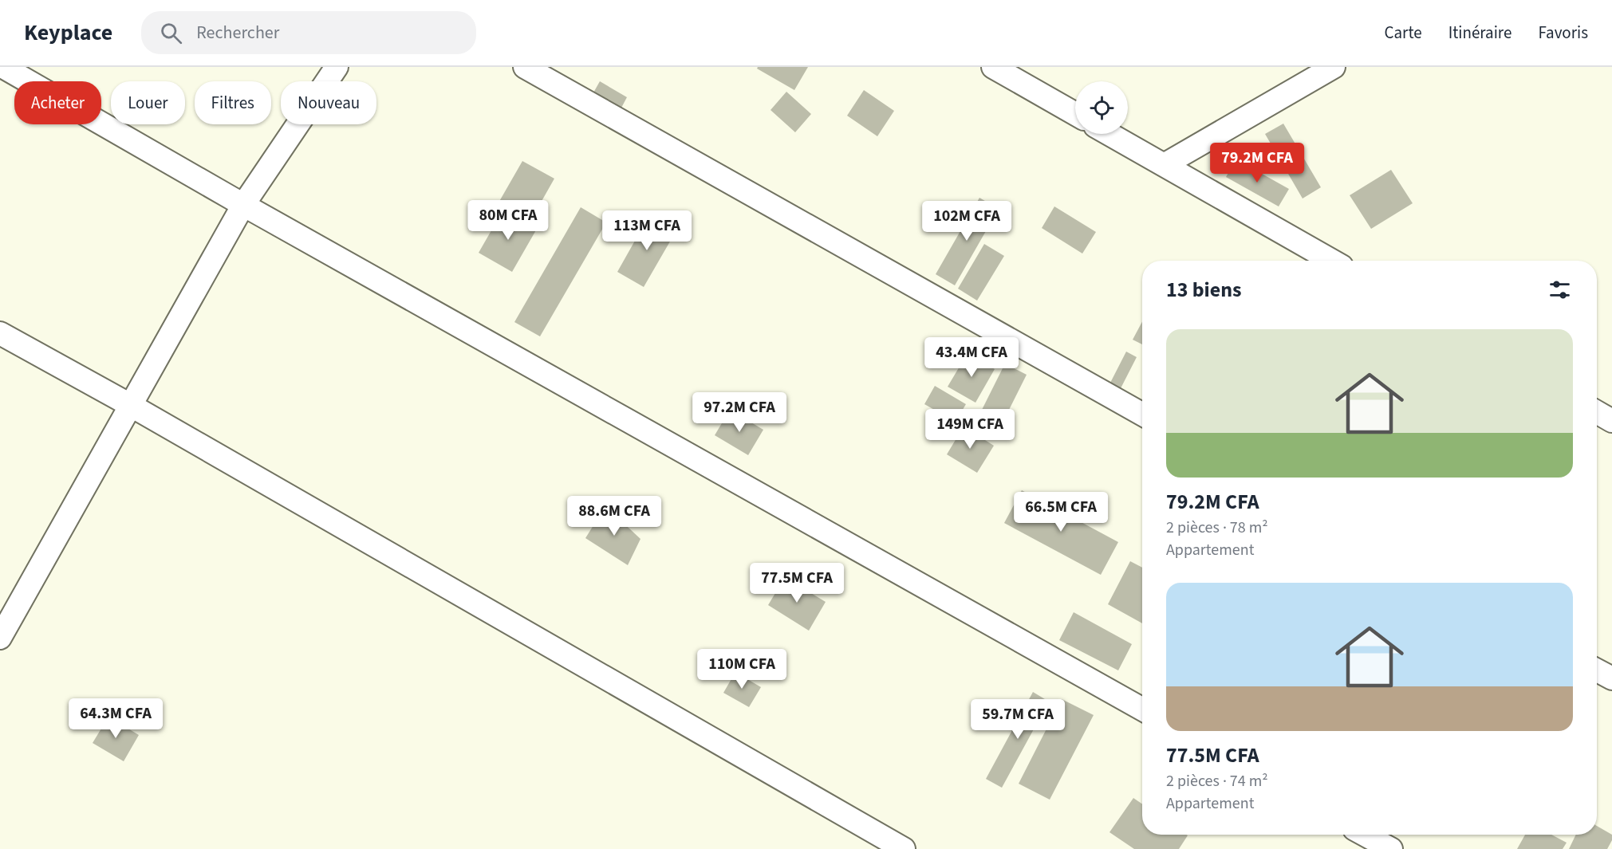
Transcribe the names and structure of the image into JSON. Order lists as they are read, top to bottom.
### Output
{
  "page": {
    "header": "Keyplace",
    "search": "Rechercher",
    "nav": ["Carte", "Itinéraire", "Favoris"],
    "chip": [
      "Acheter",
      "Louer",
      "Filtres",
      "Nouveau"
    ],
    "price": [
      "79.2M CFA",
      "80M CFA",
      "102M CFA",
      "113M CFA",
      "43.4M CFA",
      "97.2M CFA",
      "149M CFA",
      "66.5M CFA",
      "88.6M CFA",
      "77.5M CFA",
      "110M CFA",
      "64.3M CFA",
      "59.7M CFA"
    ],
    "heading": "13 biens",
    "list": [
      {
        "name": "79.2M CFA",
        "note": "2 pièces · 78 m² · Appartement"
      },
      {
        "name": "77.5M CFA",
        "note": "2 pièces · 74 m² · Appartement"
      }
    ]
  }
}
